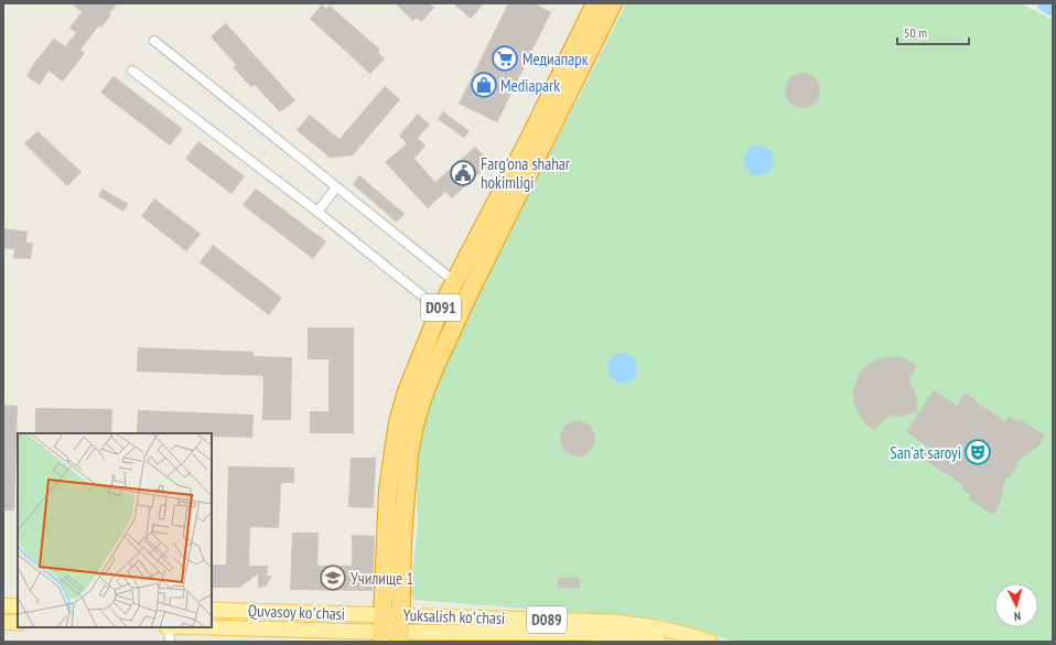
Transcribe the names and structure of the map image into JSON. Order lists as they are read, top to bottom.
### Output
{
  "streets": {
    "highway": ["D091"],
    "main road": ["Quvasoy koʻchasi", "Yuksalish koʻchasi", "D089"]
  },
  "crossings": [
    ["D091", "Quvasoy koʻchasi"],
    ["D091", "Yuksalish koʻchasi"],
    ["Quvasoy koʻchasi", "Yuksalish koʻchasi"]
  ],
  "places": {
    "supermarket": ["Медиапарк"],
    "shop": ["Mediapark"],
    "public building": ["Farg'ona shahar hokimligi"],
    "theatre": ["San'at saroyi"],
    "school or university": ["Училище 1"]
  },
  "scale_bar": "50 m",
  "north": "bottom"
}
